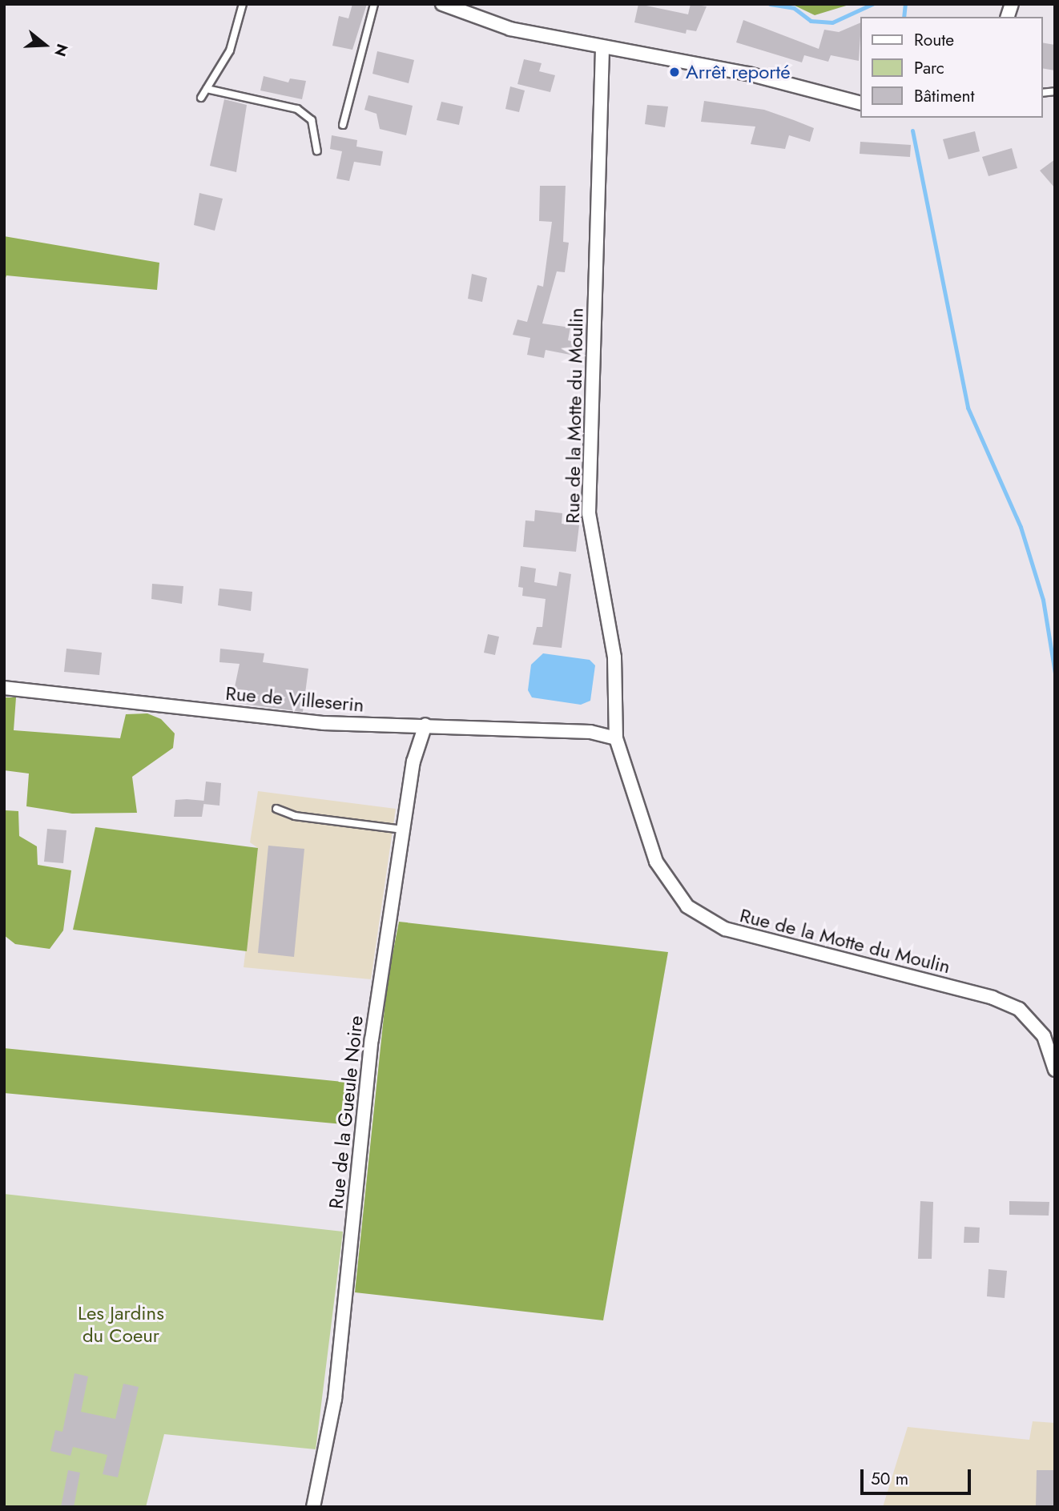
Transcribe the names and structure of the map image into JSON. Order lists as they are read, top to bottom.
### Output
{
  "streets": {
    "street": ["Rue de la Motte du Moulin", "Rue de Villeserin", "Rue de la Gueule Noire"]
  },
  "crossings": [
    ["Rue de la Motte du Moulin", "Rue de Villeserin"],
    ["Rue de Villeserin", "Rue de la Gueule Noire"]
  ],
  "parks": ["Les Jardins du Coeur"],
  "places": ["Arrêt reporté"],
  "legend": ["Route", "Parc", "Bâtiment"],
  "scale_bar": "50 m",
  "north": "right"
}
